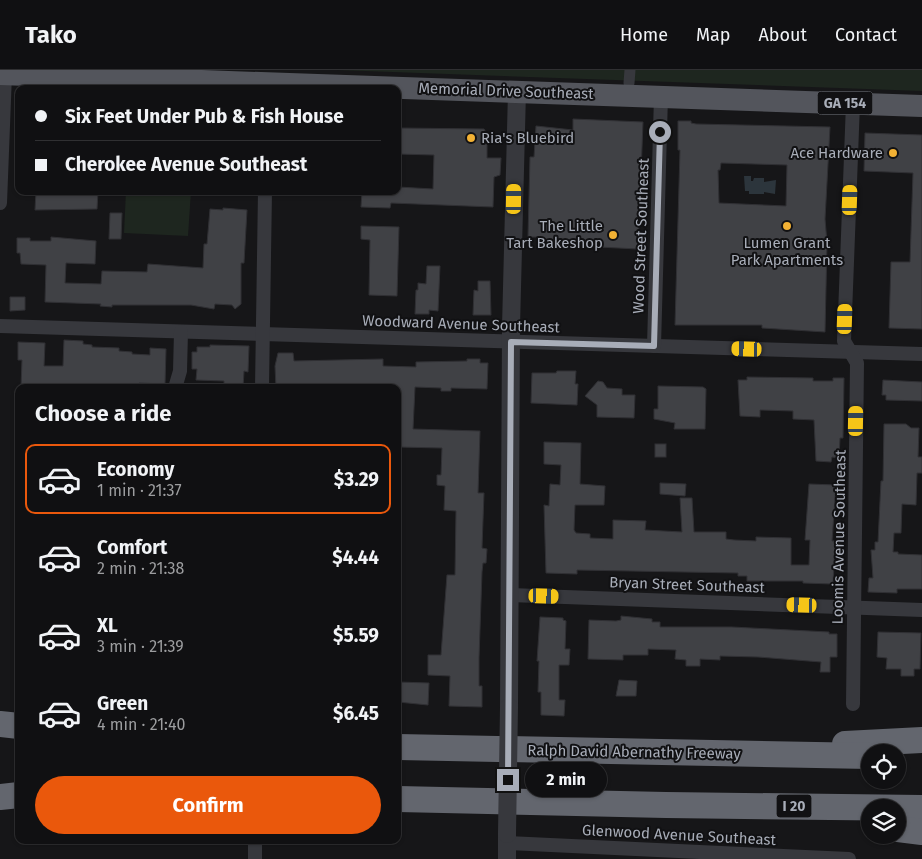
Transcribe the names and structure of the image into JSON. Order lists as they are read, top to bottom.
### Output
{
  "streets": {
    "highway": ["Ralph David Abernathy Freeway", "I 20"],
    "main road": ["Memorial Drive Southeast", "GA 154"],
    "street": [
      "Wood Street Southeast",
      "Woodward Avenue Southeast",
      "Loomis Avenue Southeast",
      "Bryan Street Southeast",
      "Glenwood Avenue Southeast"
    ]
  },
  "crossings": [
    ["Memorial Drive Southeast", "Wood Street Southeast"],
    ["Memorial Drive Southeast", "Loomis Avenue Southeast"],
    ["Wood Street Southeast", "Woodward Avenue Southeast"],
    ["Woodward Avenue Southeast", "Loomis Avenue Southeast"],
    ["Loomis Avenue Southeast", "Bryan Street Southeast"]
  ],
  "places": [
    "Ria's Bluebird",
    "Ace Hardware",
    "Lumen Grant Park Apartments",
    "The Little Tart Bakeshop"
  ],
  "page": {
    "header": "Tako",
    "nav": [
      "Home",
      "Map",
      "About",
      "Contact"
    ],
    "banner": ["Six Feet Under Pub & Fish House", "Cherokee Avenue Southeast"],
    "heading": "Choose a ride",
    "list": [
      {
        "name": "Economy",
        "note": "1 min · 21:37",
        "value": "$3.29"
      },
      {
        "name": "Comfort",
        "note": "2 min · 21:38",
        "value": "$4.44"
      },
      {
        "name": "XL",
        "note": "3 min · 21:39",
        "value": "$5.59"
      },
      {
        "name": "Green",
        "note": "4 min · 21:40",
        "value": "$6.45"
      }
    ],
    "bubble": "2 min",
    "buttons": "Confirm"
  }
}
